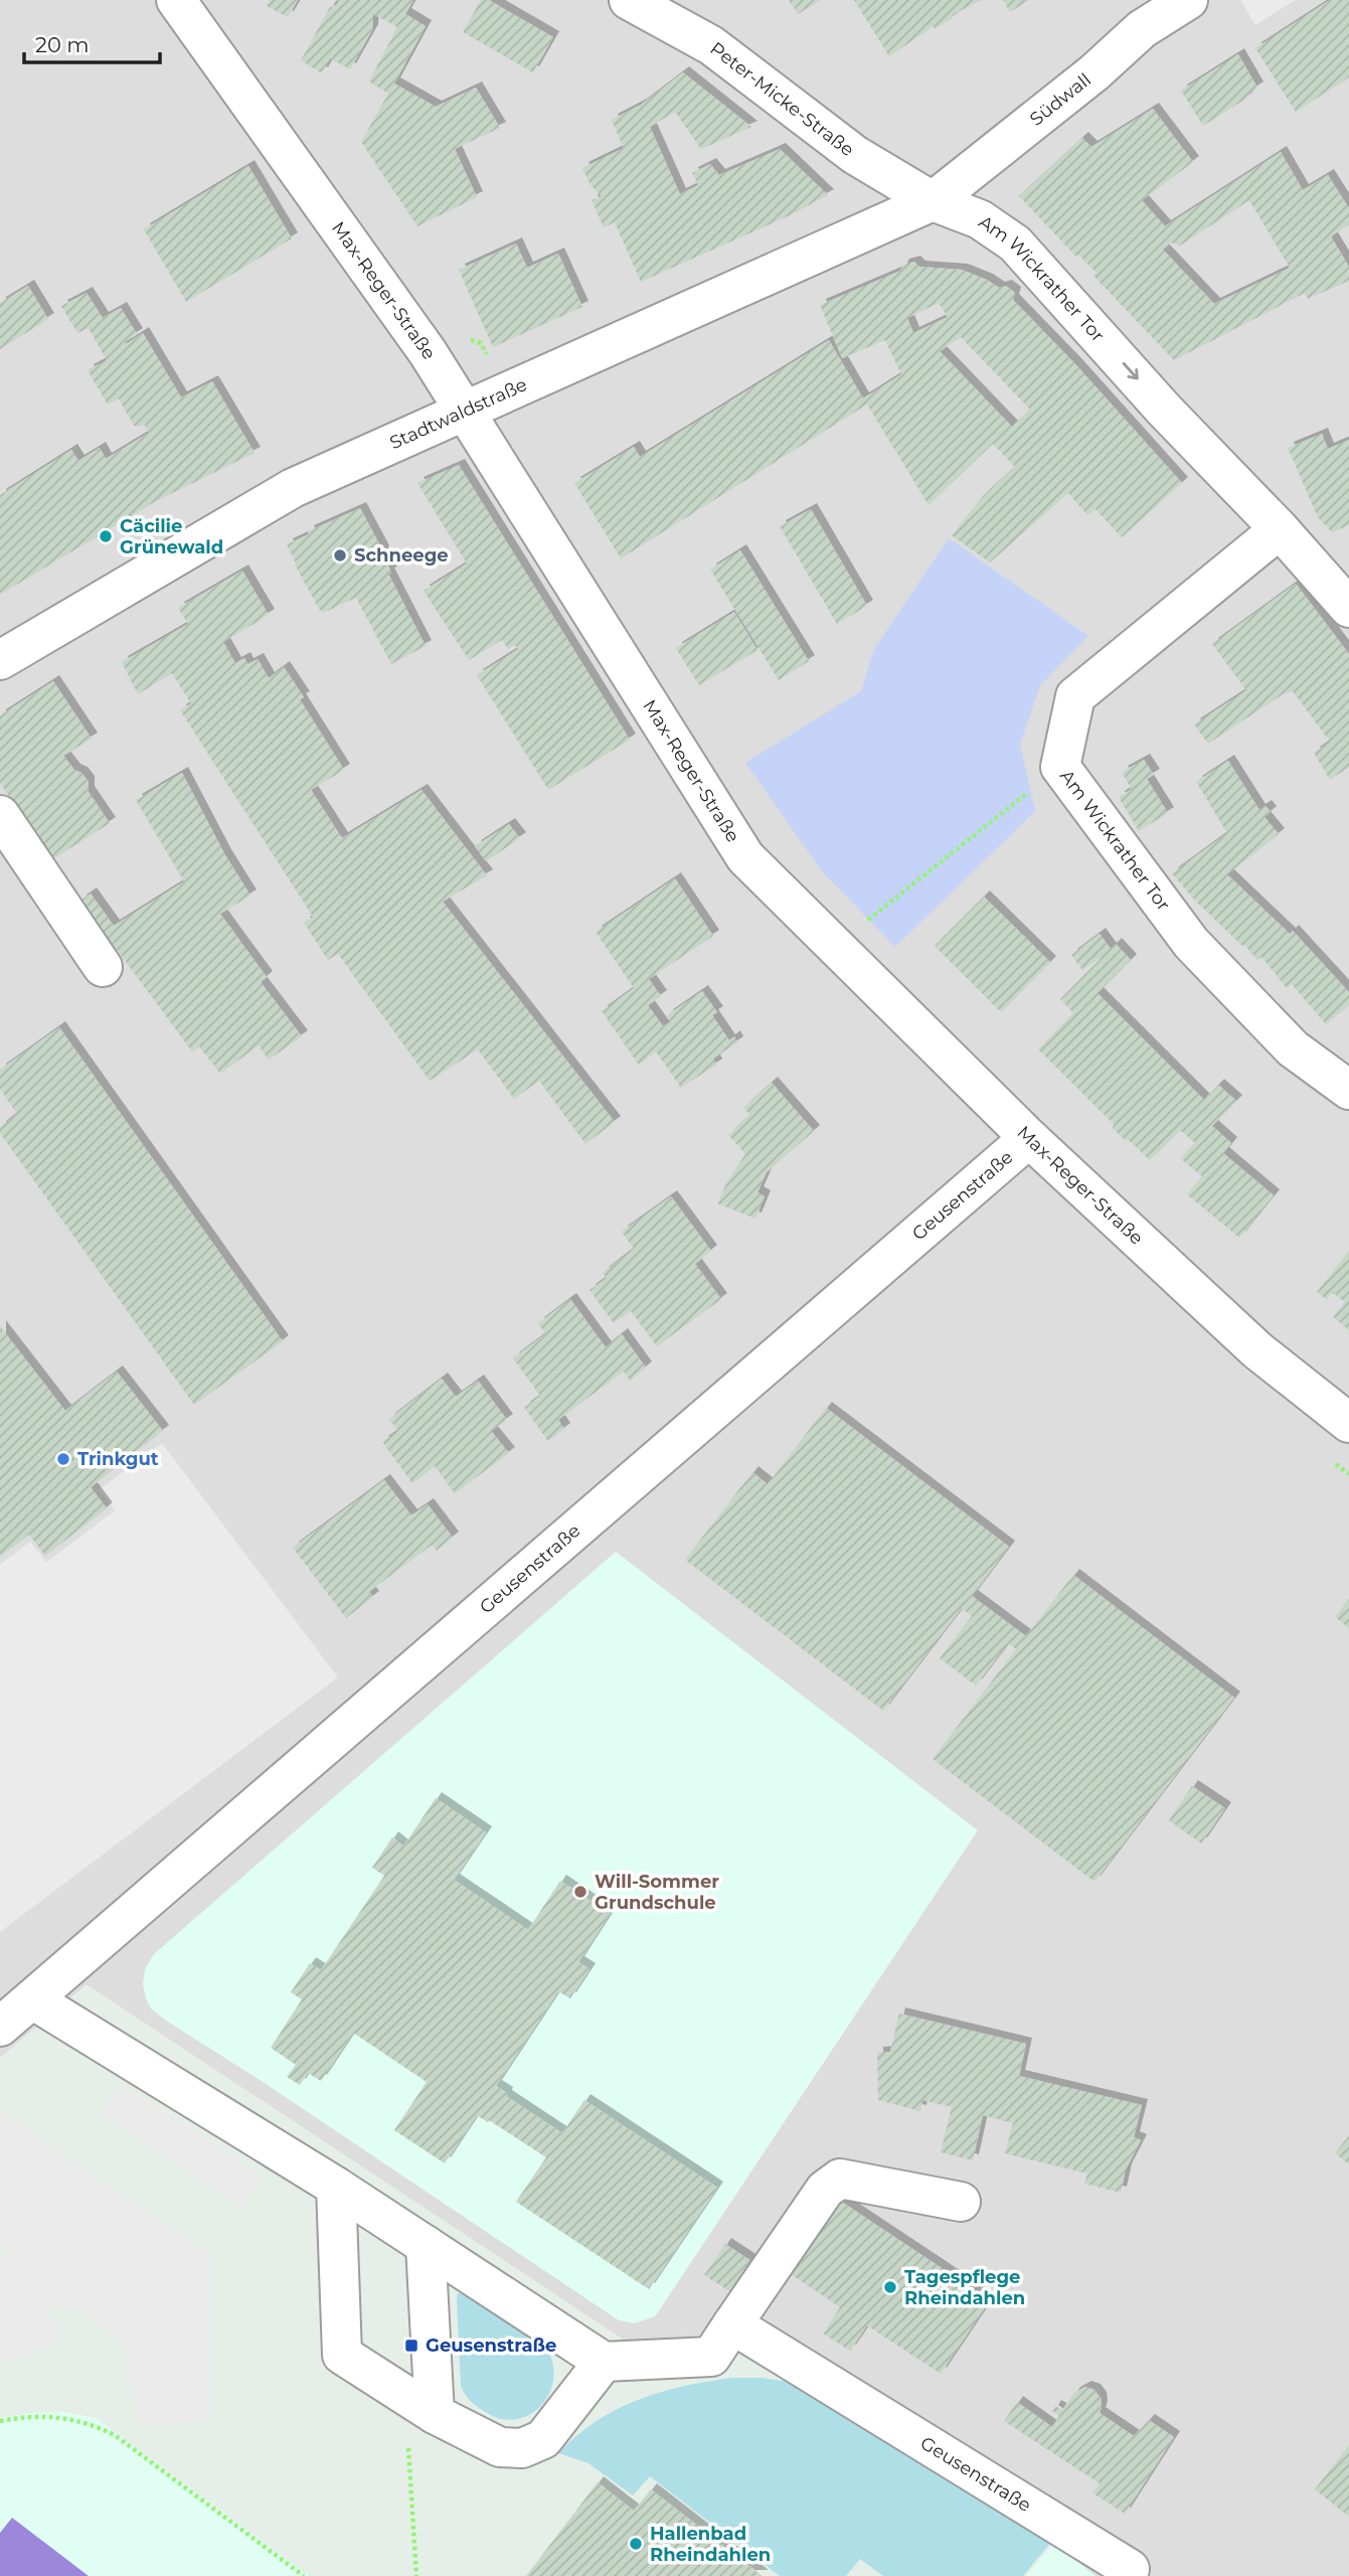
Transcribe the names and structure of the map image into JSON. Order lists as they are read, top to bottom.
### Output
{
  "streets": {
    "street": [
      "Peter-Micke-Straße",
      "Südwall",
      "Am Wickrather Tor",
      "Max-Reger-Straße",
      "Stadtwaldstraße",
      "Geusenstraße"
    ]
  },
  "crossings": [
    ["Peter-Micke-Straße", "Südwall"],
    ["Peter-Micke-Straße", "Am Wickrather Tor"],
    ["Peter-Micke-Straße", "Stadtwaldstraße"],
    ["Südwall", "Am Wickrather Tor"],
    ["Südwall", "Stadtwaldstraße"],
    ["Am Wickrather Tor", "Stadtwaldstraße"],
    ["Max-Reger-Straße", "Stadtwaldstraße"],
    ["Max-Reger-Straße", "Geusenstraße"]
  ],
  "one_way": ["Am Wickrather Tor"],
  "places": {
    "other": [
      "Cäcilie Grünewald",
      "Schneege",
      "Trinkgut",
      "Will-Sommer Grundschule",
      "Tagespflege Rheindahlen",
      "Hallenbad Rheindahlen"
    ],
    "transit": ["Geusenstraße"]
  },
  "scale_bar": "20 m"
}
